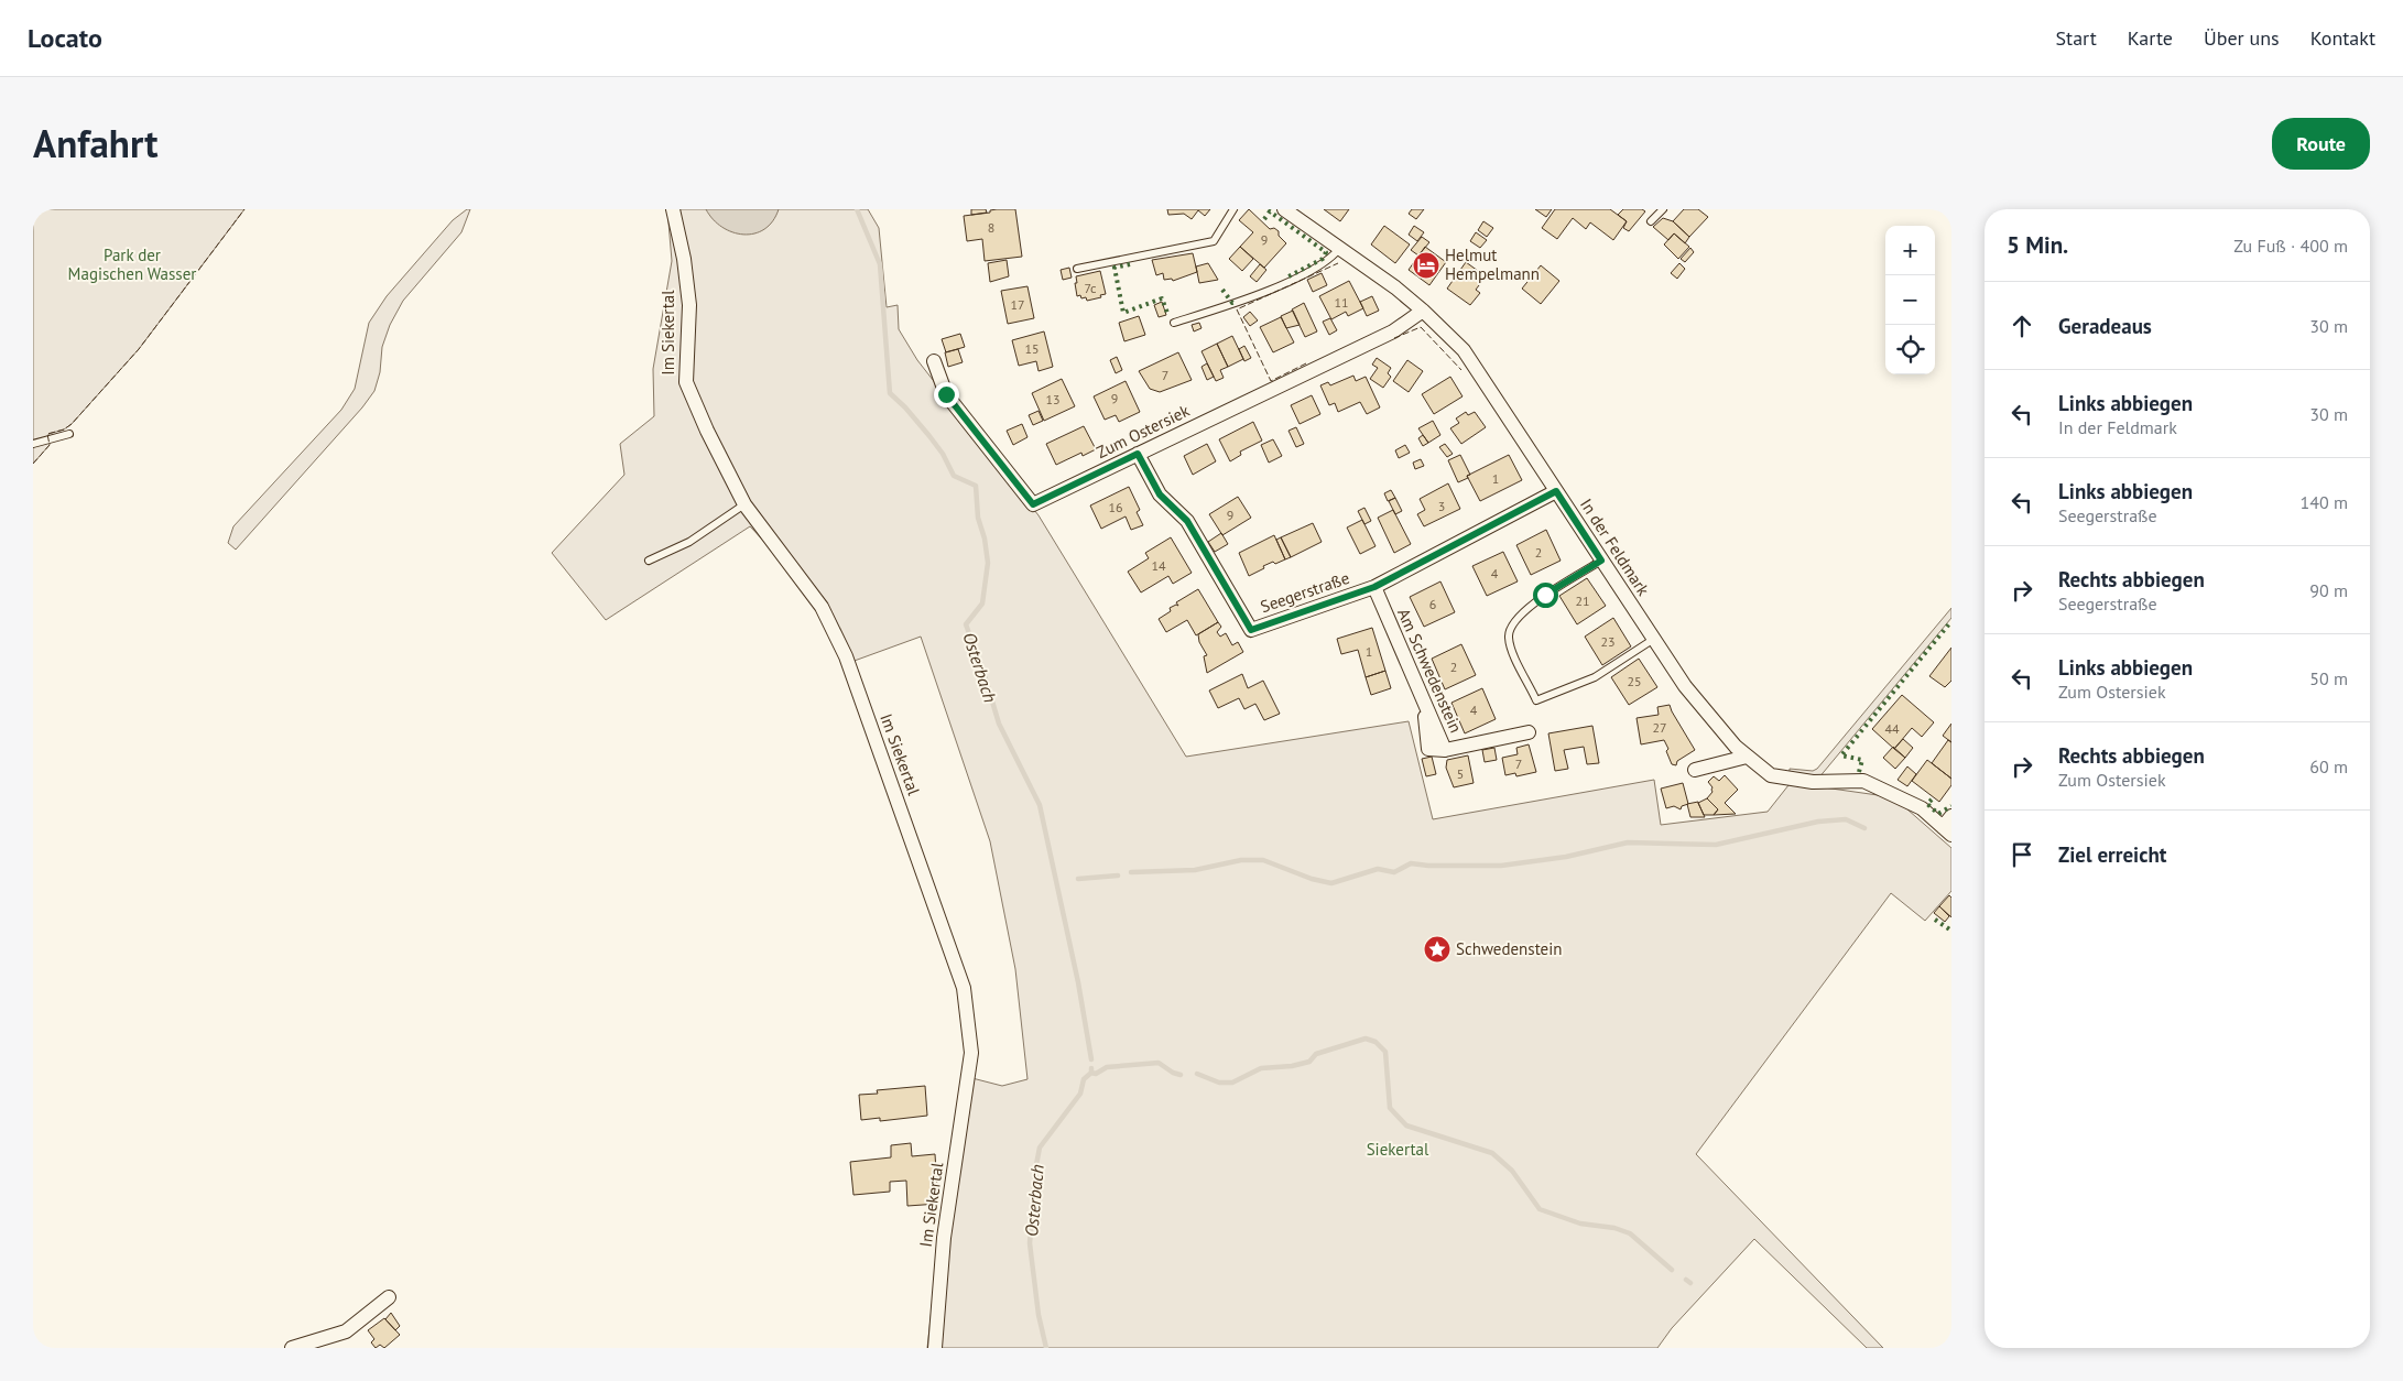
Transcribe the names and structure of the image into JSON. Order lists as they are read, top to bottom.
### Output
{
  "streets": {
    "street": [
      "Im Siekertal",
      "Zum Ostersiek",
      "In der Feldmark",
      "Seegerstraße",
      "Am Schwedenstein"
    ]
  },
  "crossings": [
    ["Zum Ostersiek", "In der Feldmark"],
    ["Zum Ostersiek", "Seegerstraße"],
    ["In der Feldmark", "Seegerstraße"],
    ["Seegerstraße", "Am Schwedenstein"]
  ],
  "water": ["Osterbach"],
  "parks": ["Park der Magischen Wasser", "Siekertal"],
  "places": {
    "hotel": ["Helmut Hempelmann"],
    "place": ["Schwedenstein"]
  },
  "house_numbers": [
    "8",
    "9",
    "7c",
    "11",
    "17",
    "15",
    "7",
    "9",
    "13",
    "1",
    "3",
    "16",
    "9",
    "2",
    "14",
    "4",
    "21",
    "6",
    "23",
    "1",
    "2",
    "25",
    "4",
    "27",
    "44",
    "7",
    "5"
  ],
  "page": {
    "header": "Locato",
    "nav": [
      "Start",
      "Karte",
      "Über uns",
      "Kontakt"
    ],
    "title": "Anfahrt",
    "buttons": "Route",
    "heading": ["5 Min.", "Zu Fuß · 400 m"],
    "map_buttons": ["+", "−"],
    "list": [
      ["Geradeaus", "30 m"],
      ["Links abbiegen", "In der Feldmark", "30 m"],
      ["Links abbiegen", "Seegerstraße", "140 m"],
      ["Rechts abbiegen", "Seegerstraße", "90 m"],
      ["Links abbiegen", "Zum Ostersiek", "50 m"],
      ["Rechts abbiegen", "Zum Ostersiek", "60 m"],
      "Ziel erreicht"
    ]
  }
}
